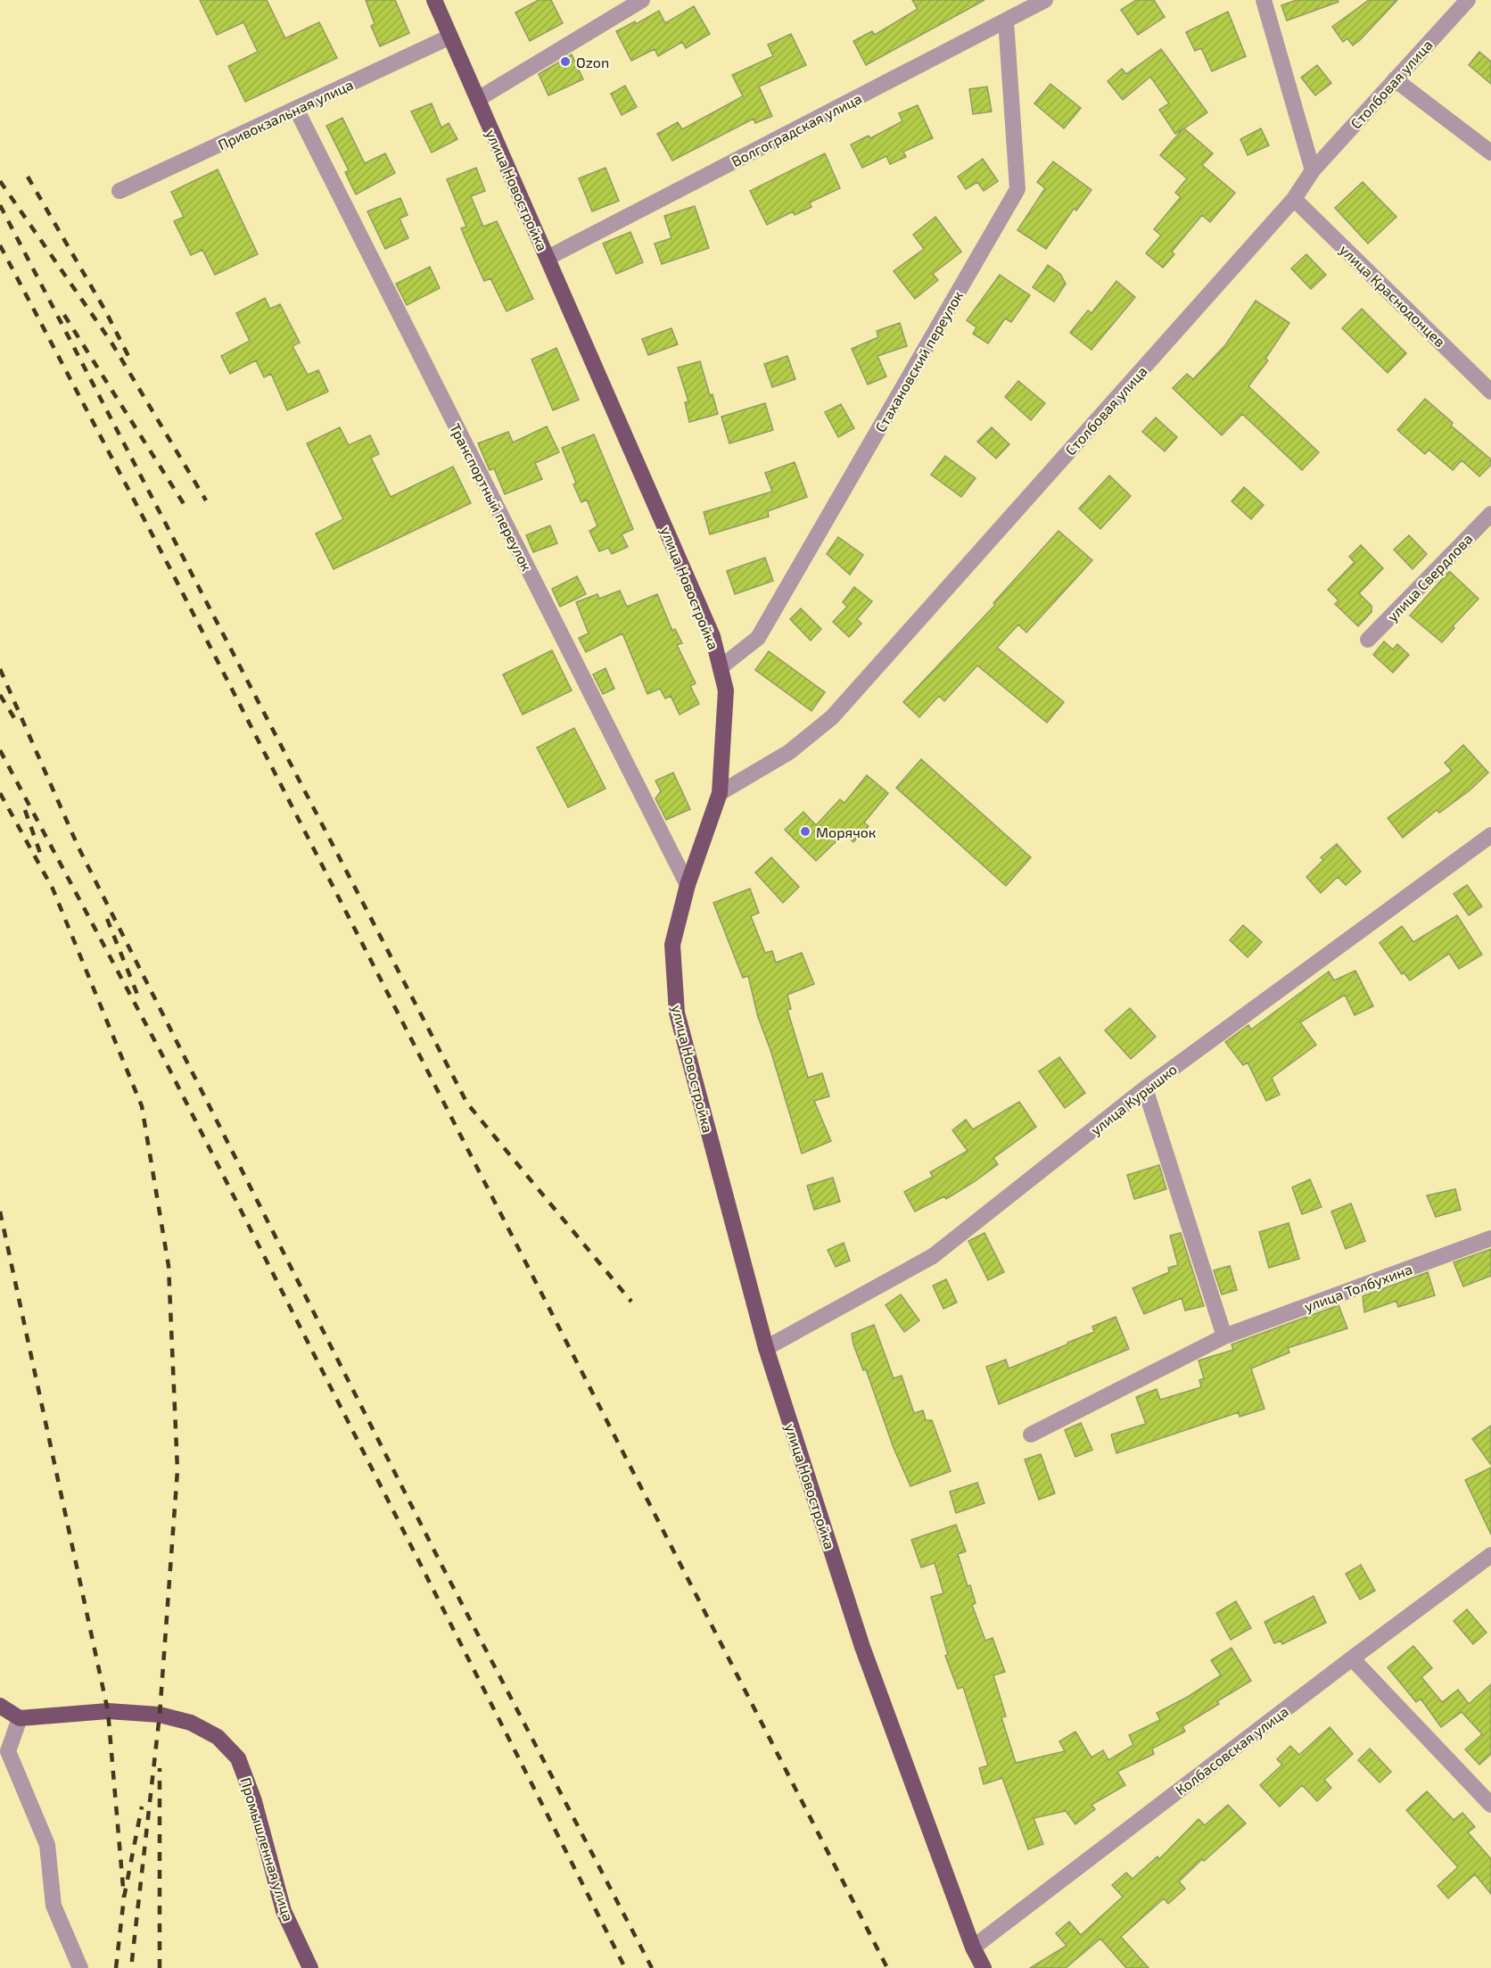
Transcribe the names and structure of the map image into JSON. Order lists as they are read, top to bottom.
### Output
{
  "streets": {
    "main road": ["улица Новостройка", "Промышленная улица"],
    "street": [
      "Столбовая улица",
      "Привокзальная улица",
      "Волгоградская улица",
      "улица Краснодонцев",
      "Стахановский переулок",
      "Транспортный переулок",
      "улица Свердлова",
      "улица Курышко",
      "улица Толбухина",
      "Колбасовская улица"
    ]
  },
  "crossings": [
    ["Столбовая улица", "улица Новостройка"],
    ["Столбовая улица", "улица Краснодонцев"],
    ["Привокзальная улица", "улица Новостройка"],
    ["Привокзальная улица", "Транспортный переулок"],
    ["Волгоградская улица", "улица Новостройка"],
    ["Волгоградская улица", "Стахановский переулок"],
    ["улица Новостройка", "Стахановский переулок"],
    ["улица Новостройка", "Транспортный переулок"],
    ["улица Новостройка", "улица Курышко"],
    ["улица Новостройка", "Колбасовская улица"]
  ],
  "places": ["Ozon", "Морячок"]
}
